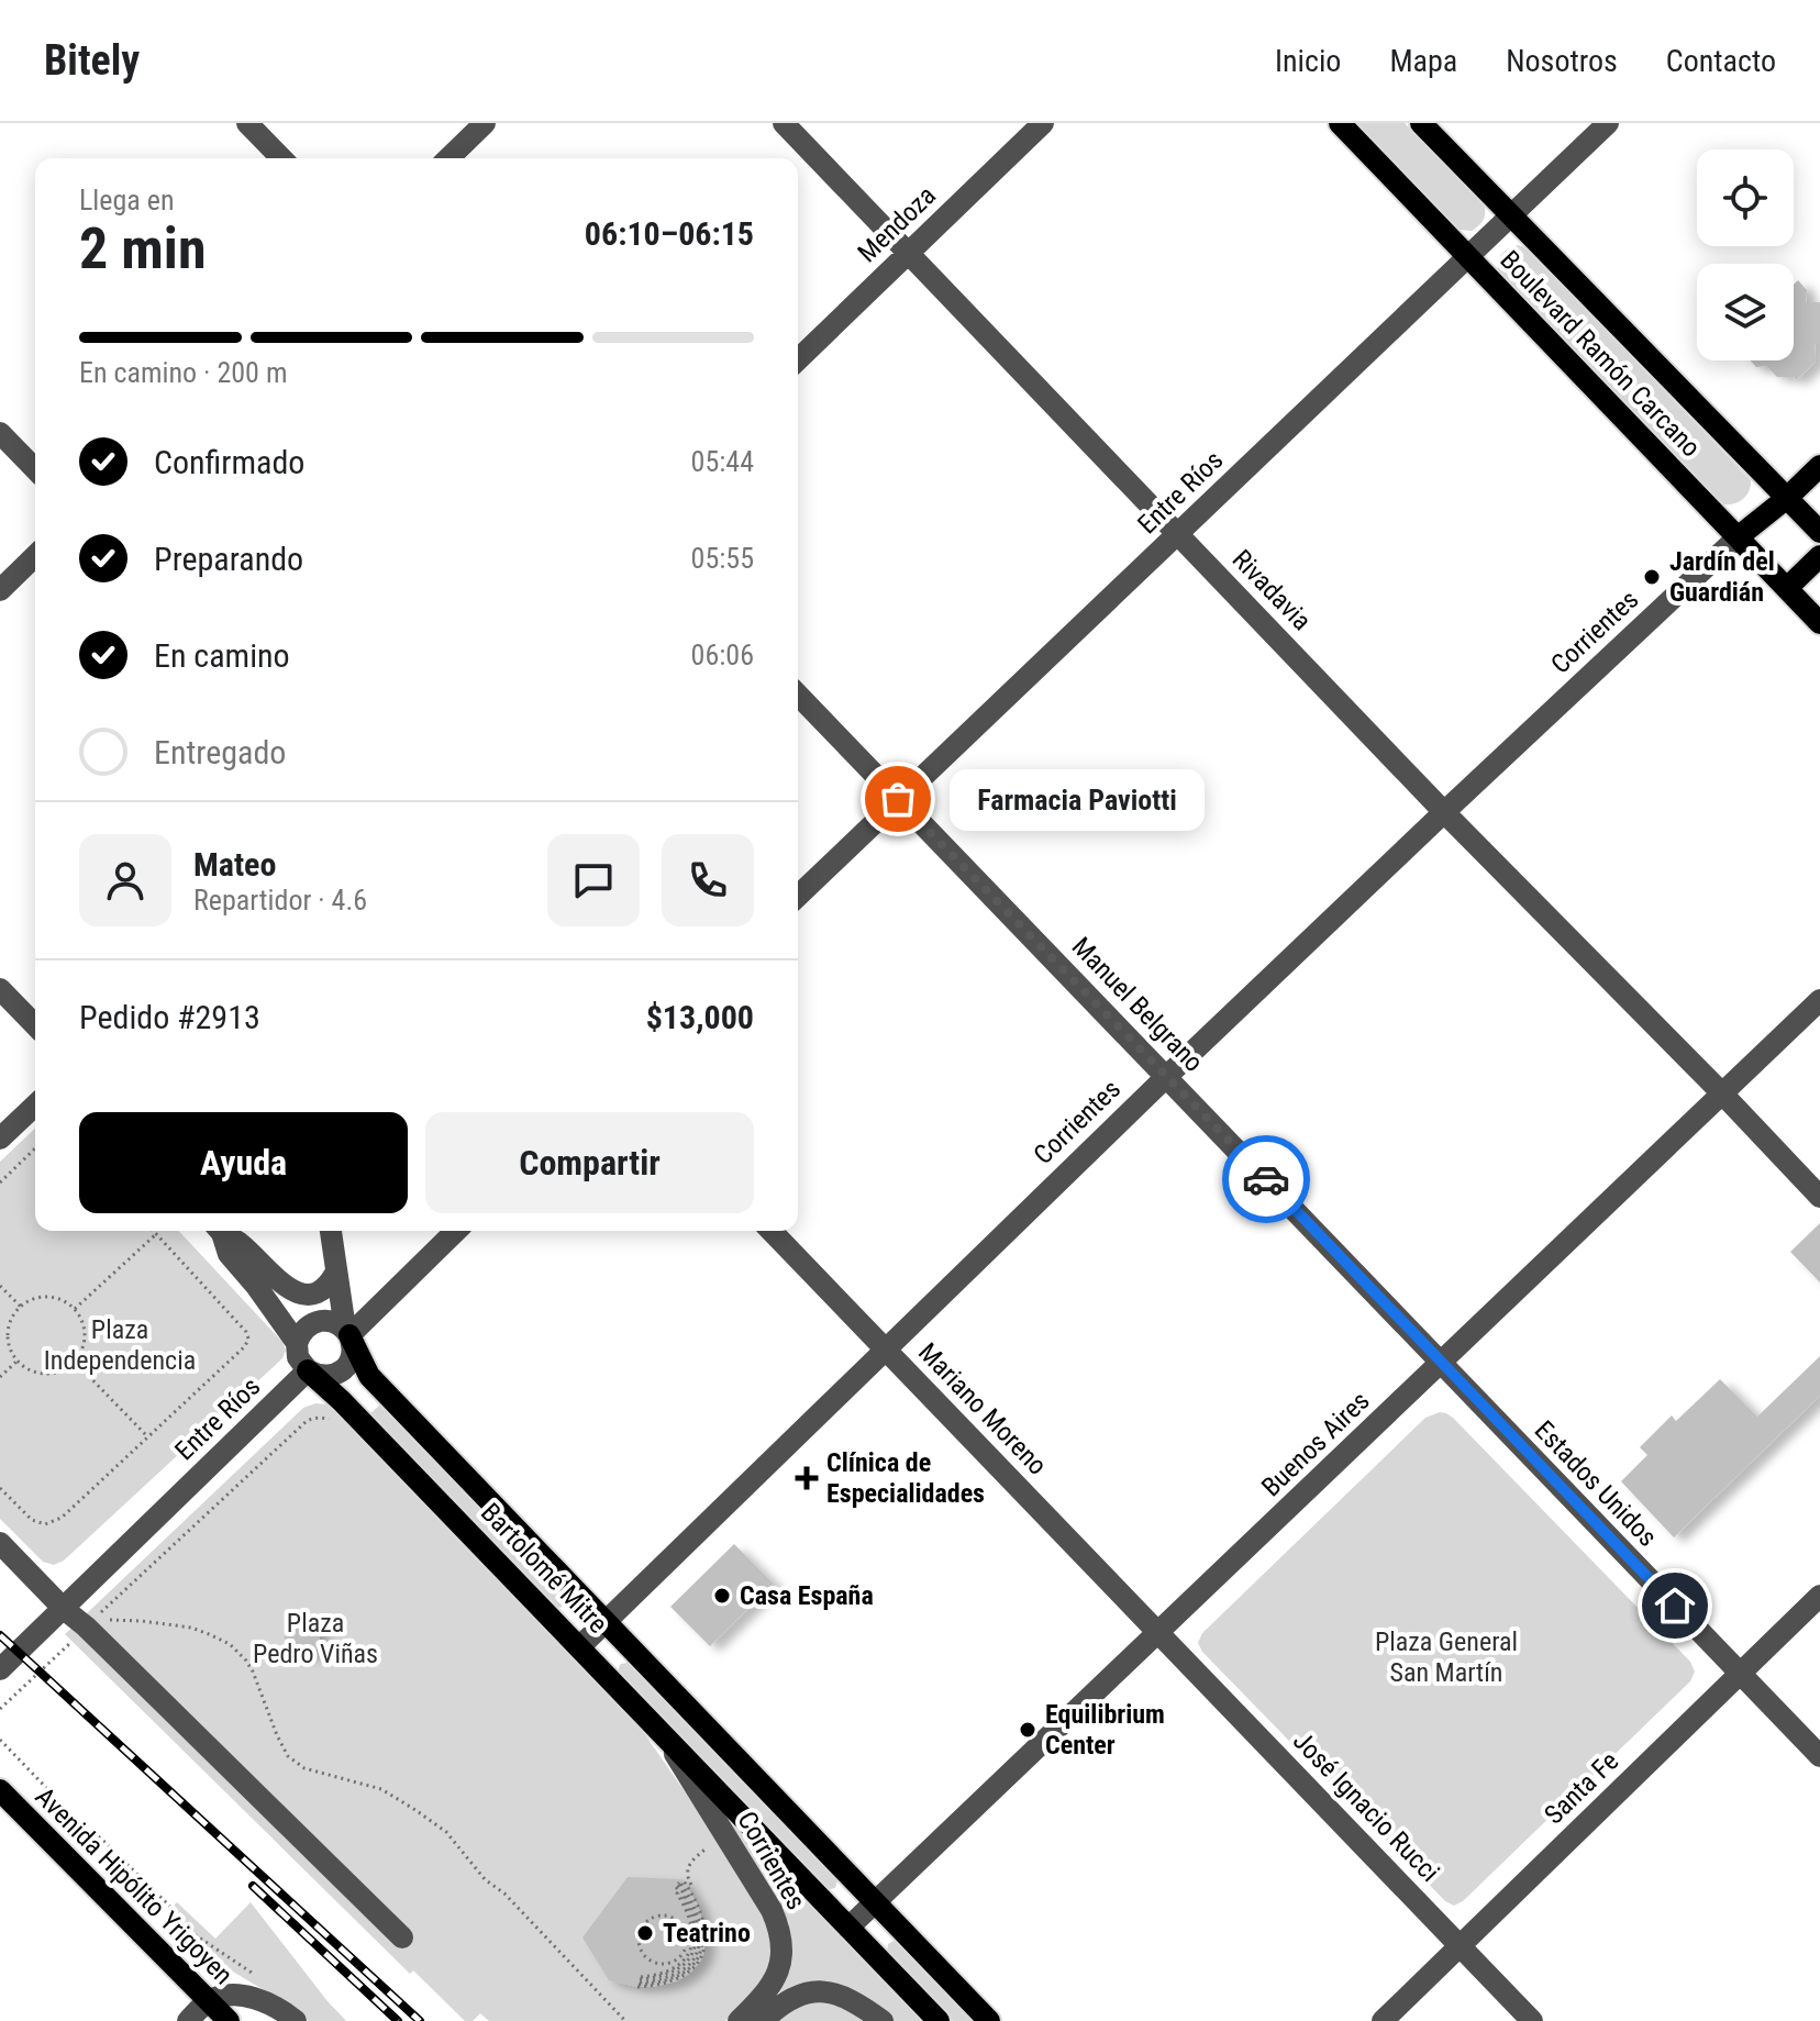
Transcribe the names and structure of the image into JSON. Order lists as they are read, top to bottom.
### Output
{
  "streets": {
    "main road": ["Boulevard Ramón Carcano", "Bartolomé Mitre", "Avenida Hipólito Yrigoyen"],
    "street": [
      "Mendoza",
      "Entre Ríos",
      "Rivadavia",
      "Corrientes",
      "Manuel Belgrano",
      "Mariano Moreno",
      "Buenos Aires",
      "Estados Unidos",
      "Santa Fe",
      "José Ignacio Rucci"
    ]
  },
  "crossings": [
    ["Mendoza", "Rivadavia"],
    ["Boulevard Ramón Carcano", "Entre Ríos"],
    ["Boulevard Ramón Carcano", "Corrientes"],
    ["Entre Ríos", "Rivadavia"],
    ["Entre Ríos", "Manuel Belgrano"],
    ["Entre Ríos", "Bartolomé Mitre"],
    ["Rivadavia", "Corrientes"],
    ["Rivadavia", "Buenos Aires"],
    ["Corrientes", "Manuel Belgrano"],
    ["Corrientes", "Mariano Moreno"],
    ["Corrientes", "Bartolomé Mitre"],
    ["Manuel Belgrano", "Buenos Aires"],
    ["Manuel Belgrano", "Estados Unidos"],
    ["Mariano Moreno", "Buenos Aires"],
    ["Mariano Moreno", "José Ignacio Rucci"],
    ["Buenos Aires", "Estados Unidos"],
    ["Buenos Aires", "Bartolomé Mitre"],
    ["Buenos Aires", "José Ignacio Rucci"],
    ["Estados Unidos", "Santa Fe"],
    ["Santa Fe", "José Ignacio Rucci"]
  ],
  "parks": ["Plaza Independencia", "Plaza Pedro Viñas", "Plaza General San Martín"],
  "places": {
    "other": [
      "Jardín del Guardián",
      "Farmacia Paviotti",
      "Casa España",
      "Equilibrium Center",
      "Teatrino"
    ],
    "health": ["Clínica de Especialidades"]
  },
  "page": {
    "header": "Bitely",
    "nav": [
      "Inicio",
      "Mapa",
      "Nosotros",
      "Contacto"
    ],
    "heading": ["2 min", "Llega en", "06:10–06:15"],
    "panel": [
      "Mateo",
      "Repartidor · 4.6",
      "Pedido #2913",
      "$13,000"
    ],
    "bar": "En camino · 200 m",
    "list": [
      ["Confirmado", "05:44"],
      ["Preparando", "05:55"],
      ["En camino", "06:06"],
      "Entregado"
    ],
    "bubble": "Farmacia Paviotti",
    "buttons": ["Ayuda", "Compartir"]
  }
}
